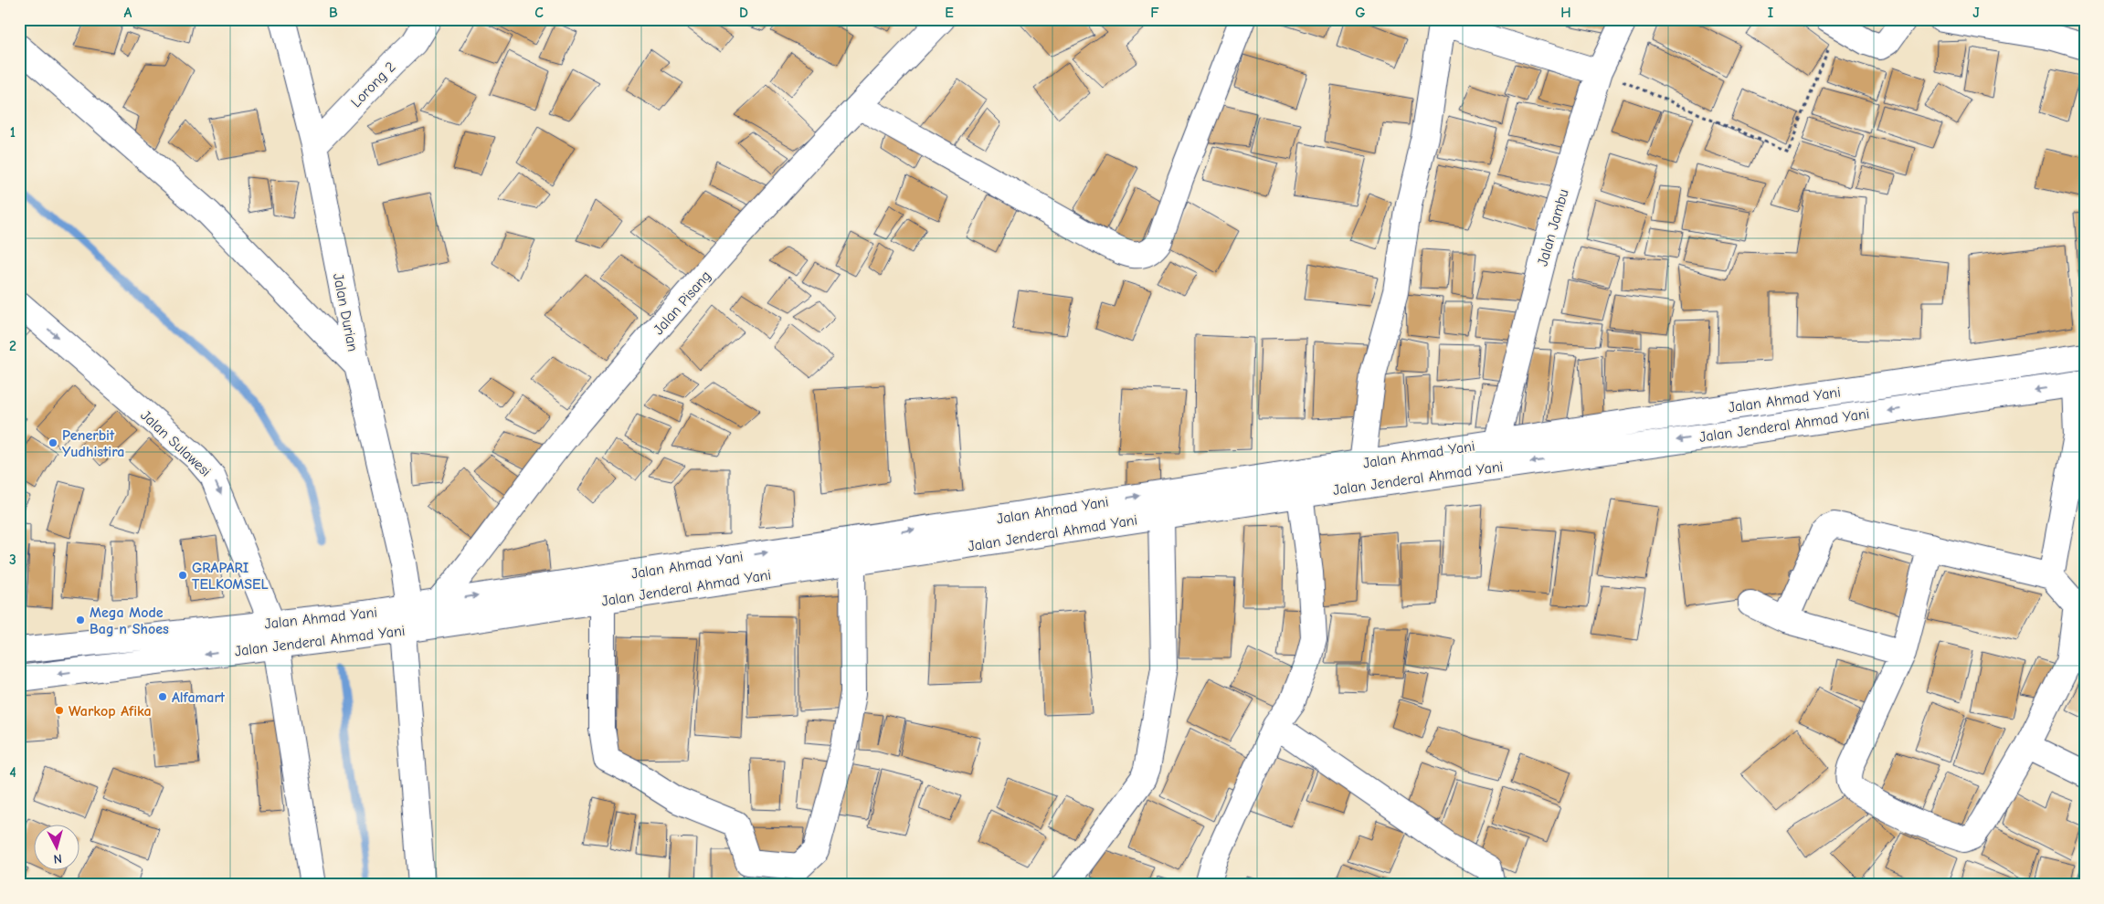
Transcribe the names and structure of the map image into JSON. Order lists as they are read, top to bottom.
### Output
{
  "streets": {
    "street": [
      "Lorong 2",
      "Jalan Jambu",
      "Jalan Pisang",
      "Jalan Durian",
      "Jalan Ahmad Yani",
      "Jalan Jenderal Ahmad Yani",
      "Jalan Sulawesi"
    ]
  },
  "crossings": [
    ["Lorong 2", "Jalan Durian"],
    ["Jalan Jambu", "Jalan Ahmad Yani"],
    ["Jalan Pisang", "Jalan Ahmad Yani"],
    ["Jalan Durian", "Jalan Ahmad Yani"],
    ["Jalan Durian", "Jalan Jenderal Ahmad Yani"],
    ["Jalan Ahmad Yani", "Jalan Jenderal Ahmad Yani"],
    ["Jalan Ahmad Yani", "Jalan Sulawesi"],
    ["Jalan Jenderal Ahmad Yani", "Jalan Sulawesi"]
  ],
  "one_way": ["Jalan Ahmad Yani", "Jalan Jenderal Ahmad Yani"],
  "places": [
    "Penerbit Yudhistira",
    "GRAPARI TELKOMSEL",
    "Mega Mode Bag n Shoes",
    "Alfamart",
    "Warkop Afika"
  ],
  "north": "bottom",
  "grid": {
    "columns": [
      "A",
      "B",
      "C",
      "D",
      "E",
      "F",
      "G",
      "H",
      "I",
      "J"
    ],
    "rows": [
      "1",
      "2",
      "3",
      "4"
    ]
  }
}
